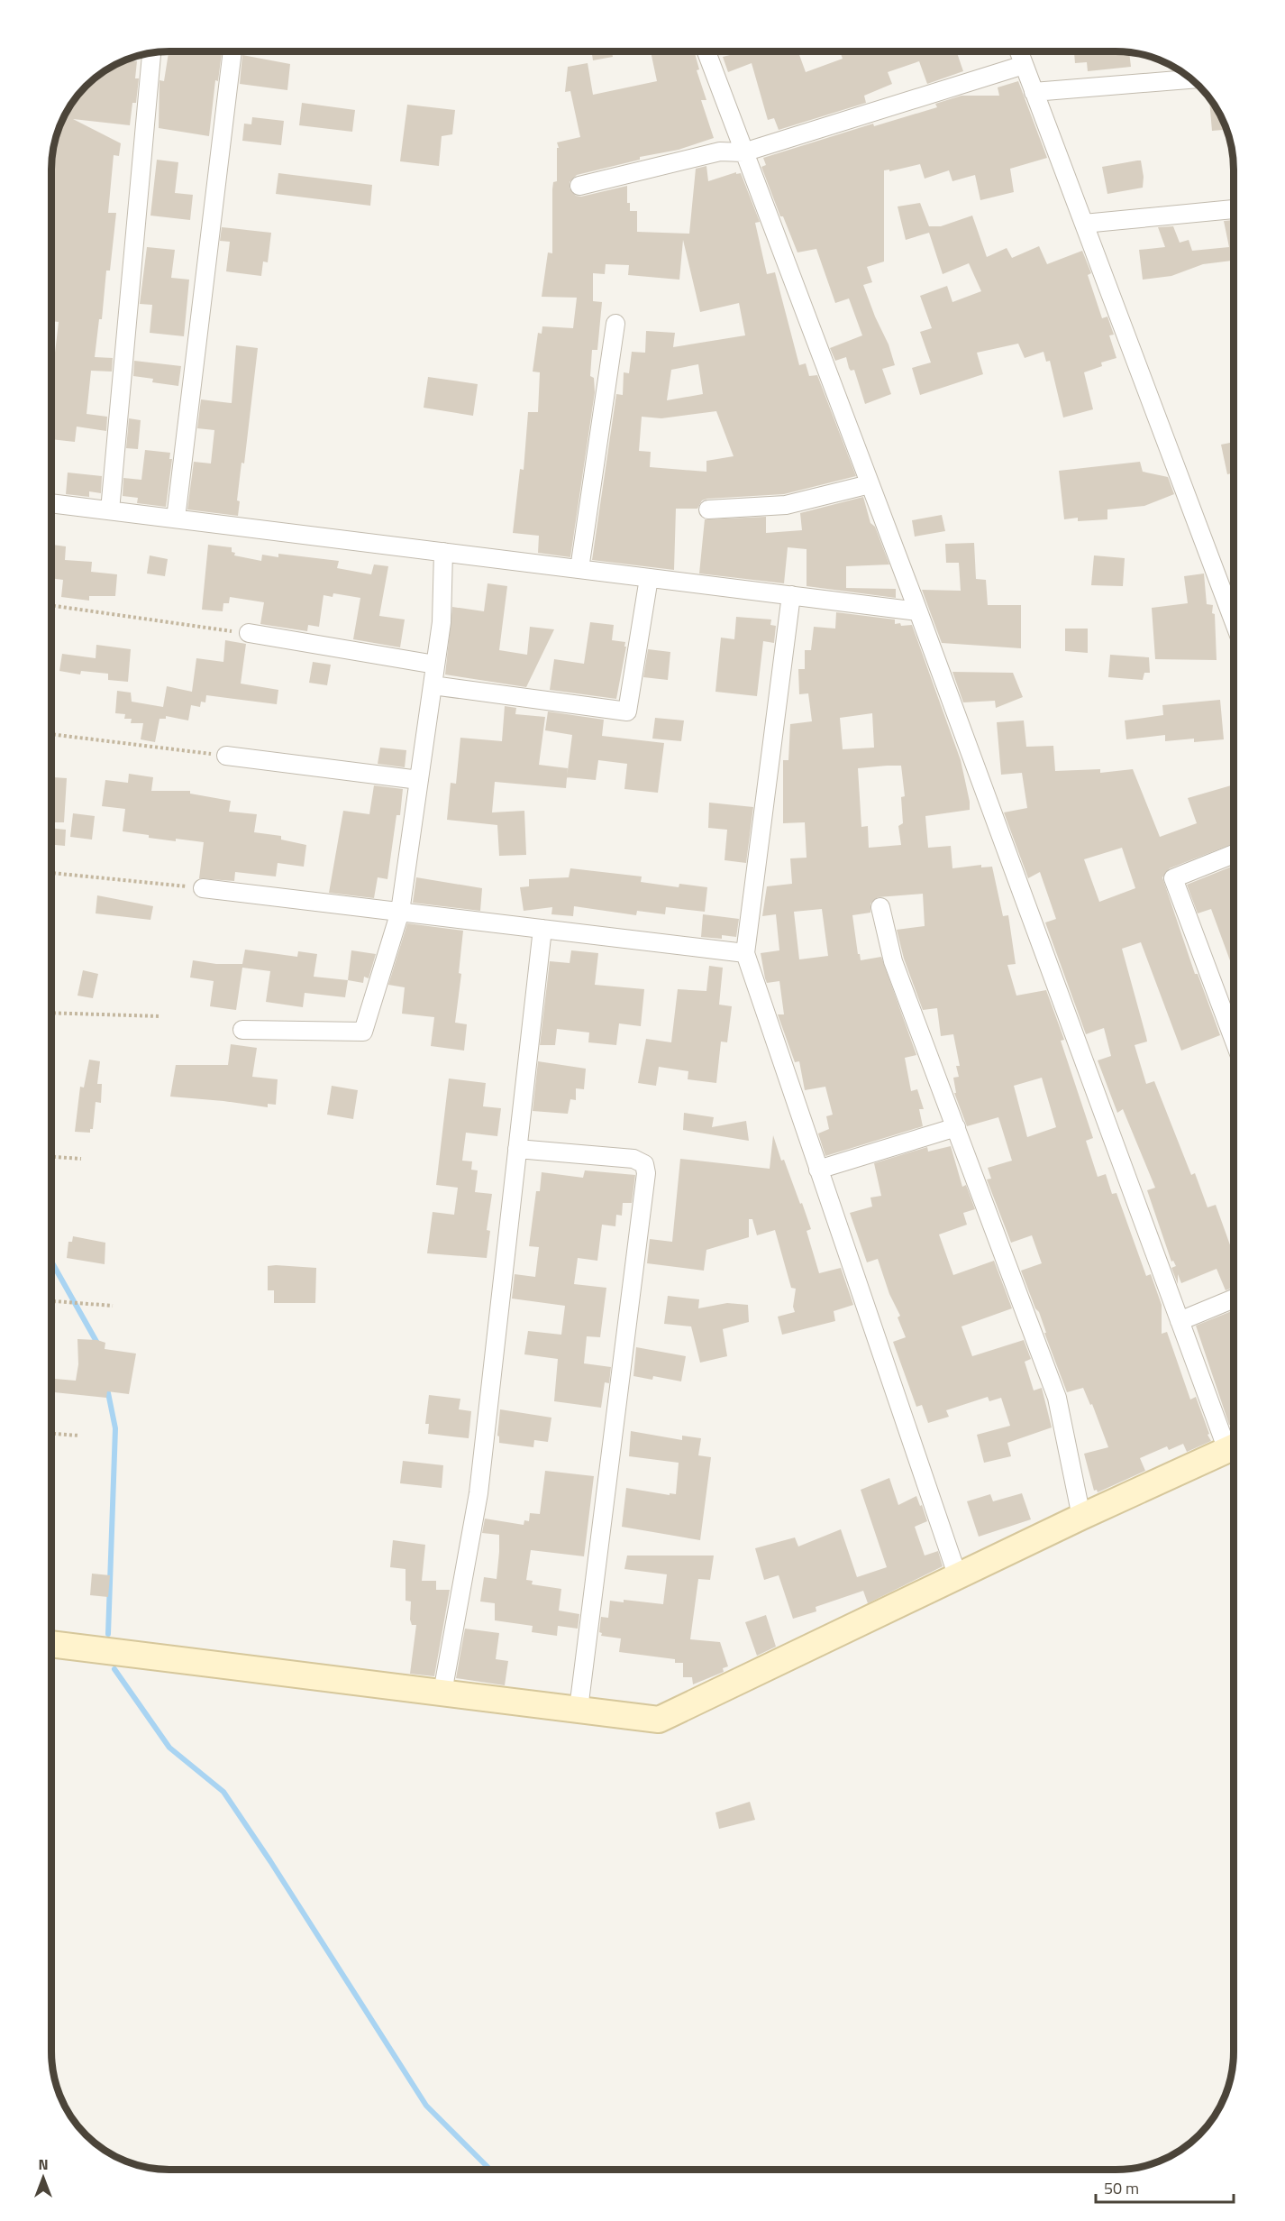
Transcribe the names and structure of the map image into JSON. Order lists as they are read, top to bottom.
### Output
{
  "scale_bar": "50 m",
  "north": "top"
}
